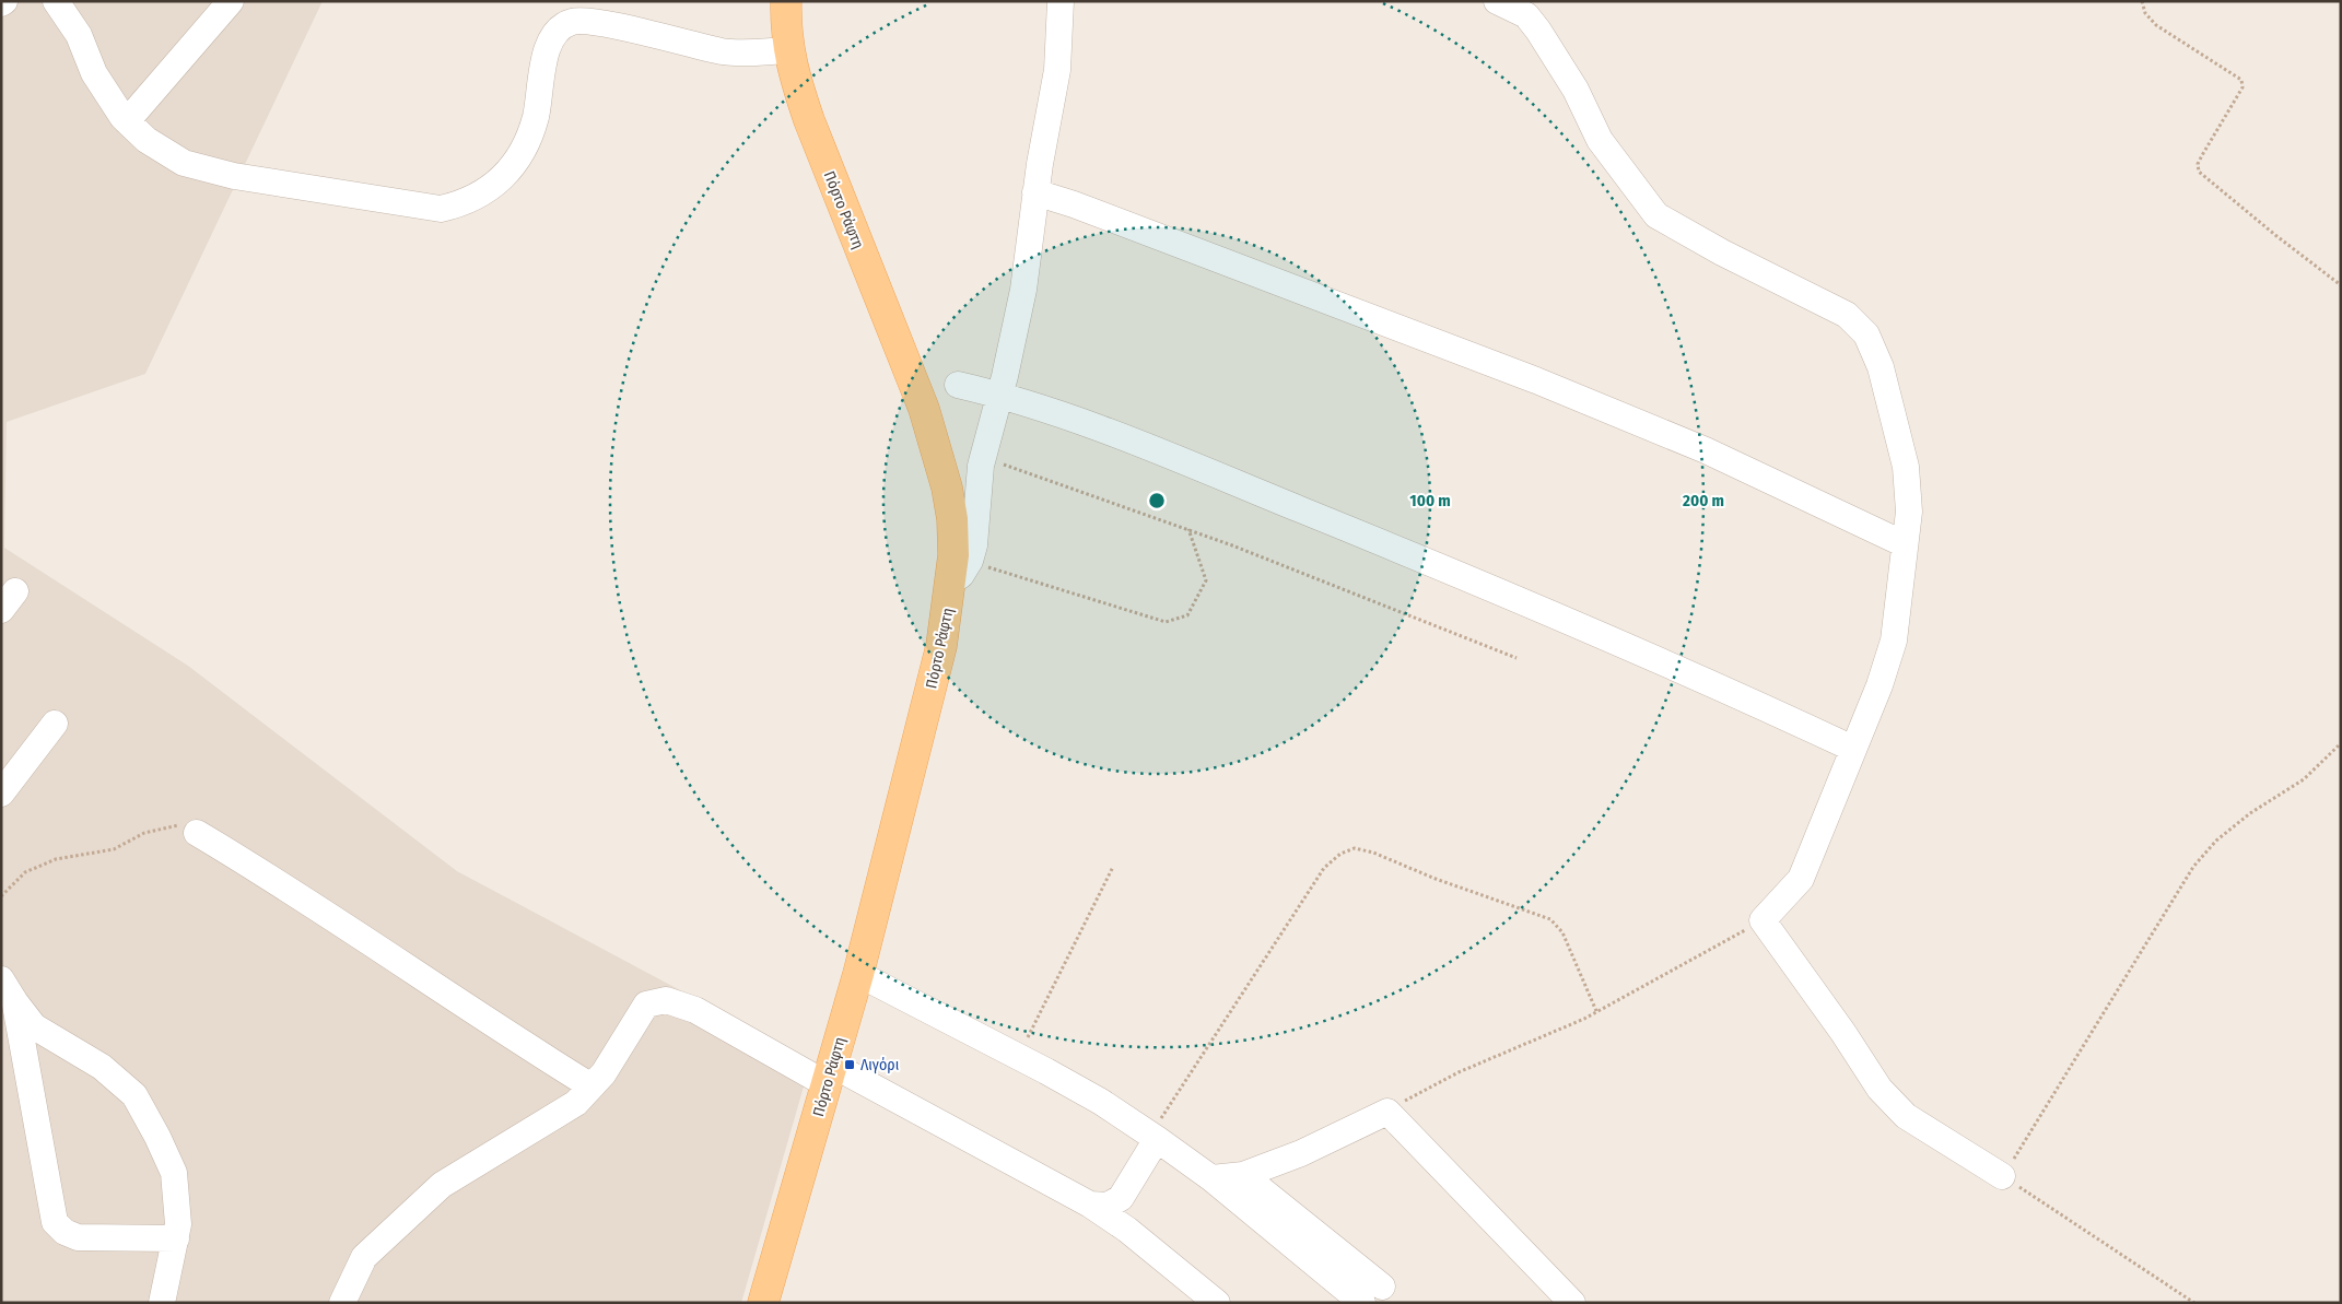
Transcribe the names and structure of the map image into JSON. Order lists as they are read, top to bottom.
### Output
{
  "streets": {
    "main road": ["Πόρτο Ράφτη"]
  },
  "places": {
    "transit": ["Λιγόρι"]
  },
  "rings": ["100 m", "200 m"]
}
